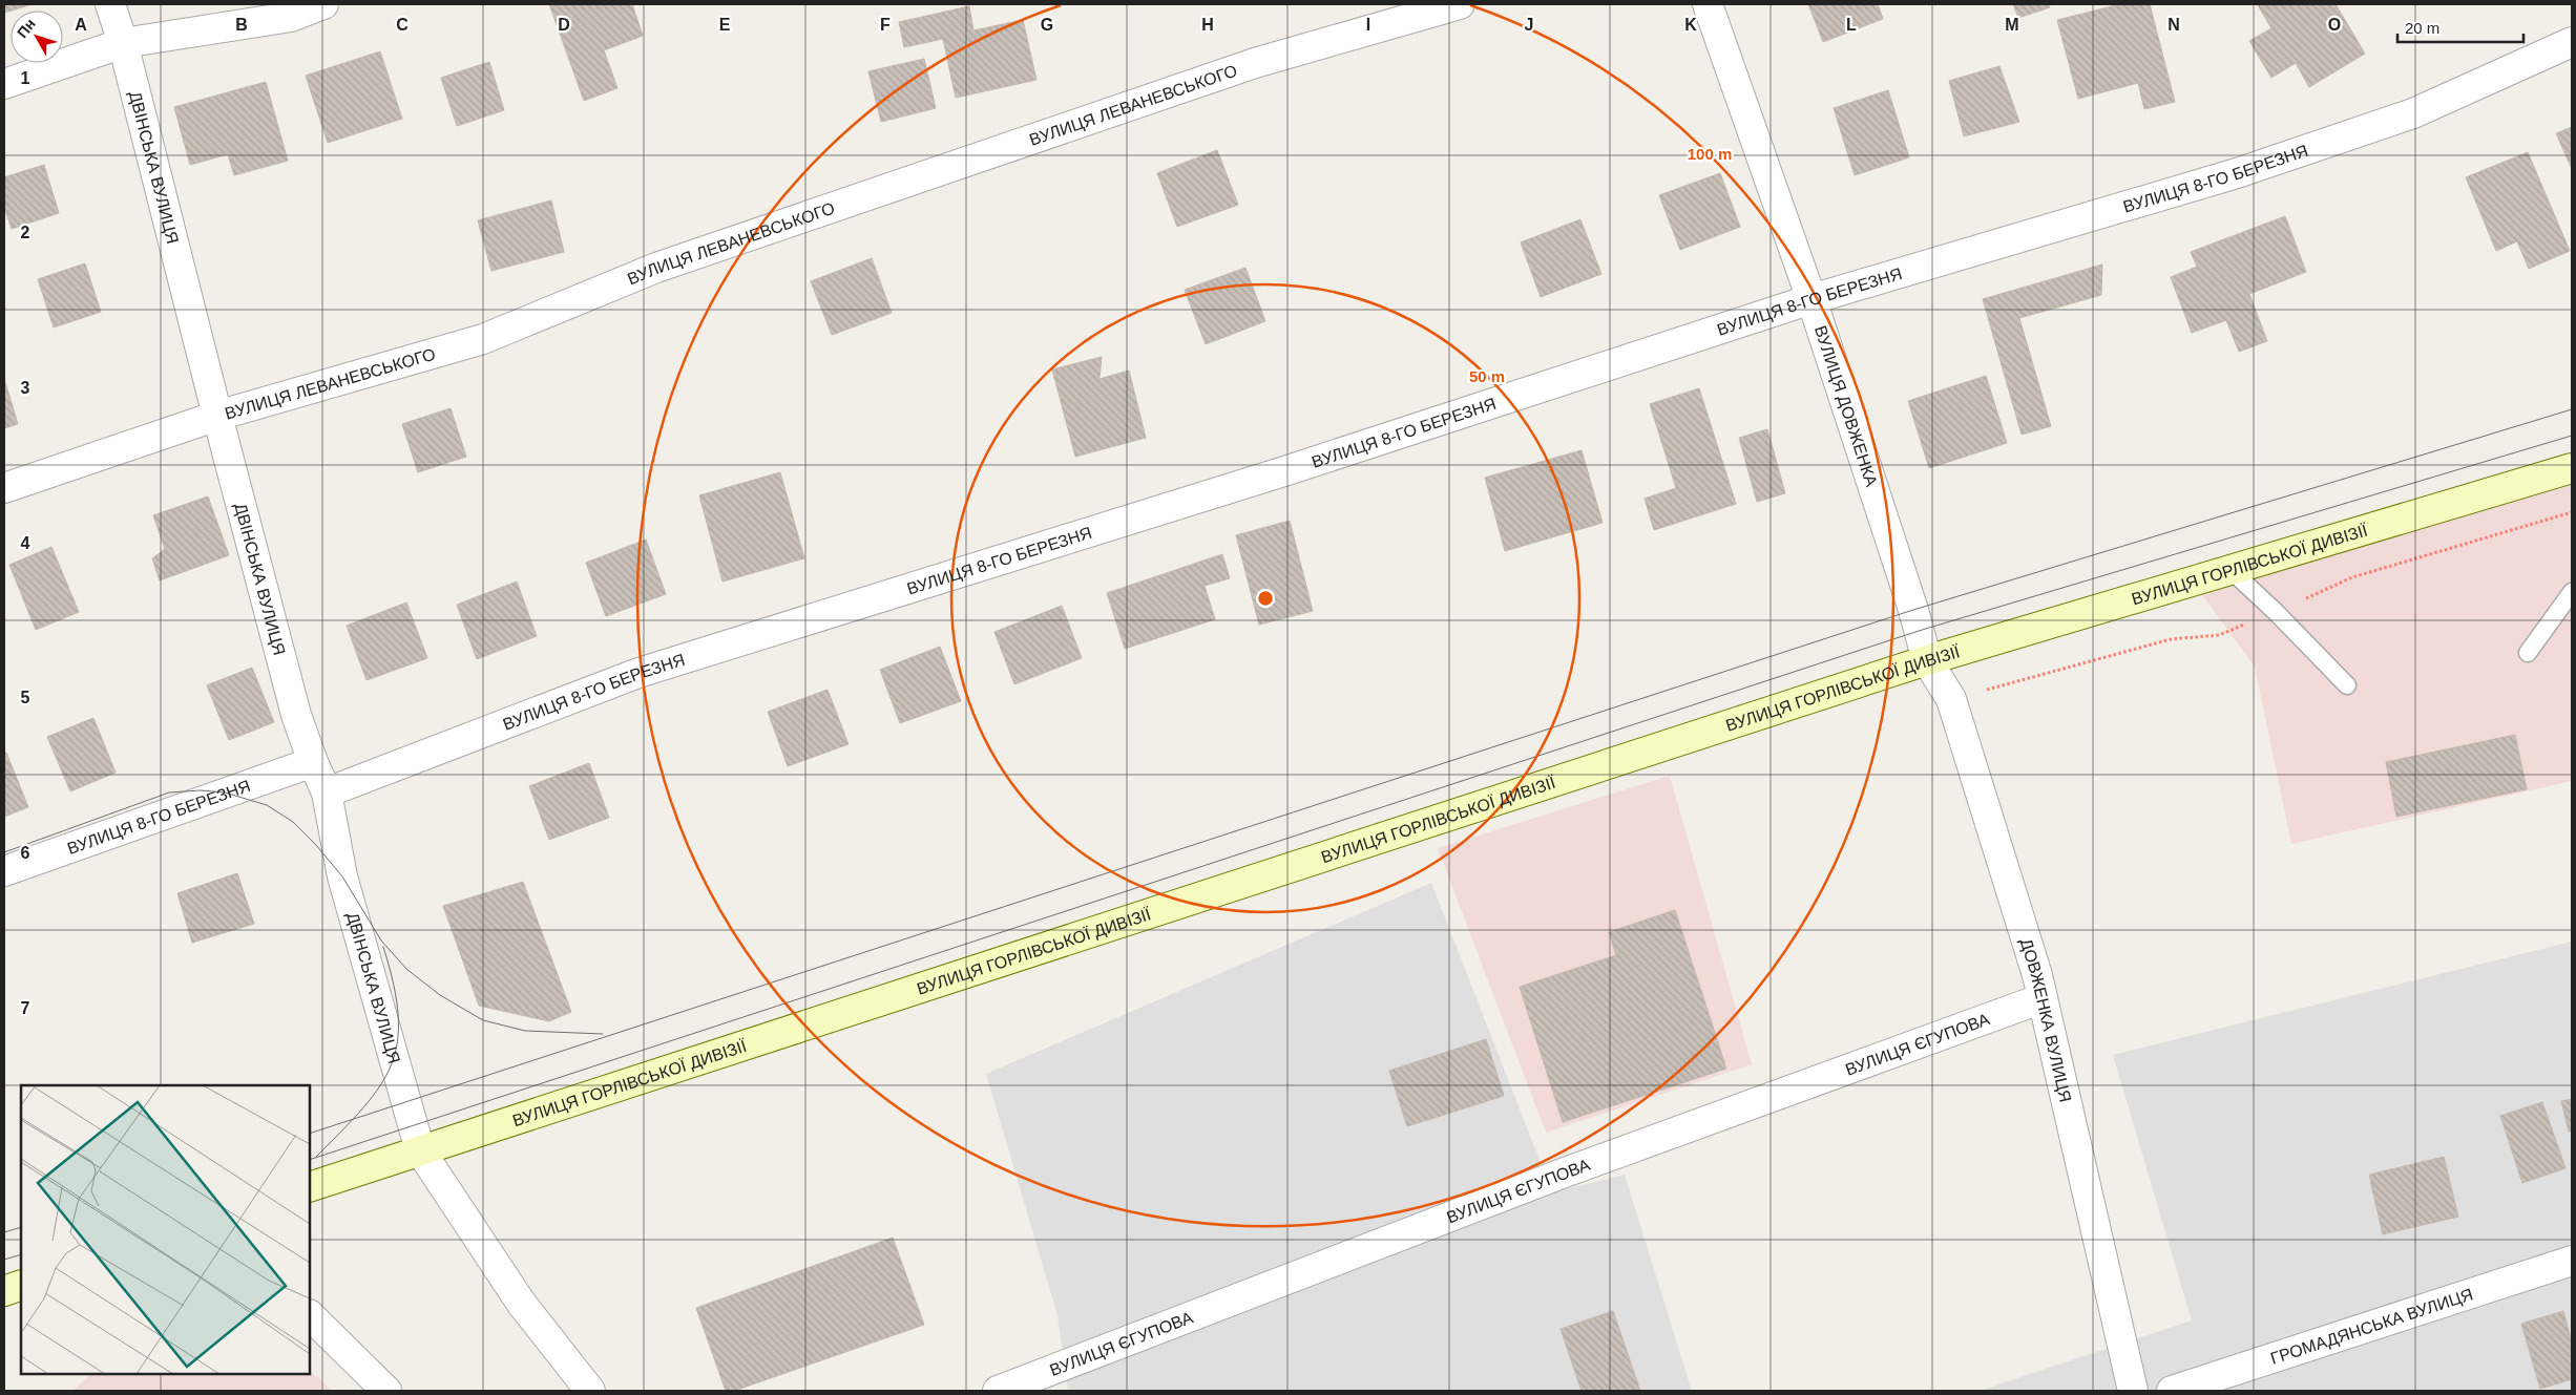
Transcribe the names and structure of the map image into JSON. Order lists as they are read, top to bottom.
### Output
{
  "streets": {
    "main road": ["ВУЛИЦЯ ГОРЛІВСЬКОЇ ДИВІЗІЇ"],
    "street": [
      "ВУЛИЦЯ ЛЕВАНЕВСЬКОГО",
      "ДВІНСЬКА ВУЛИЦЯ",
      "ВУЛИЦЯ 8-ГО БЕРЕЗНЯ",
      "ВУЛИЦЯ ДОВЖЕНКА",
      "ДОВЖЕНКА ВУЛИЦЯ",
      "ВУЛИЦЯ ЄГУПОВА",
      "ГРОМАДЯНСЬКА ВУЛИЦЯ"
    ]
  },
  "crossings": [
    ["ВУЛИЦЯ ЛЕВАНЕВСЬКОГО", "ДВІНСЬКА ВУЛИЦЯ"],
    ["ДВІНСЬКА ВУЛИЦЯ", "ВУЛИЦЯ 8-ГО БЕРЕЗНЯ"],
    ["ДВІНСЬКА ВУЛИЦЯ", "ВУЛИЦЯ ГОРЛІВСЬКОЇ ДИВІЗІЇ"],
    ["ВУЛИЦЯ 8-ГО БЕРЕЗНЯ", "ВУЛИЦЯ ДОВЖЕНКА"],
    ["ВУЛИЦЯ ДОВЖЕНКА", "ВУЛИЦЯ ГОРЛІВСЬКОЇ ДИВІЗІЇ"],
    ["ВУЛИЦЯ ДОВЖЕНКА", "ДОВЖЕНКА ВУЛИЦЯ"],
    ["ВУЛИЦЯ ГОРЛІВСЬКОЇ ДИВІЗІЇ", "ДОВЖЕНКА ВУЛИЦЯ"],
    ["ДОВЖЕНКА ВУЛИЦЯ", "ВУЛИЦЯ ЄГУПОВА"]
  ],
  "scale_bar": "20 m",
  "north": "top left",
  "grid": {
    "columns": [
      "A",
      "B",
      "C",
      "D",
      "E",
      "F",
      "G",
      "H",
      "I",
      "J",
      "K",
      "L",
      "M",
      "N",
      "O"
    ],
    "rows": [
      "1",
      "2",
      "3",
      "4",
      "5",
      "6",
      "7"
    ]
  },
  "rings": ["100 m", "50 m"]
}
